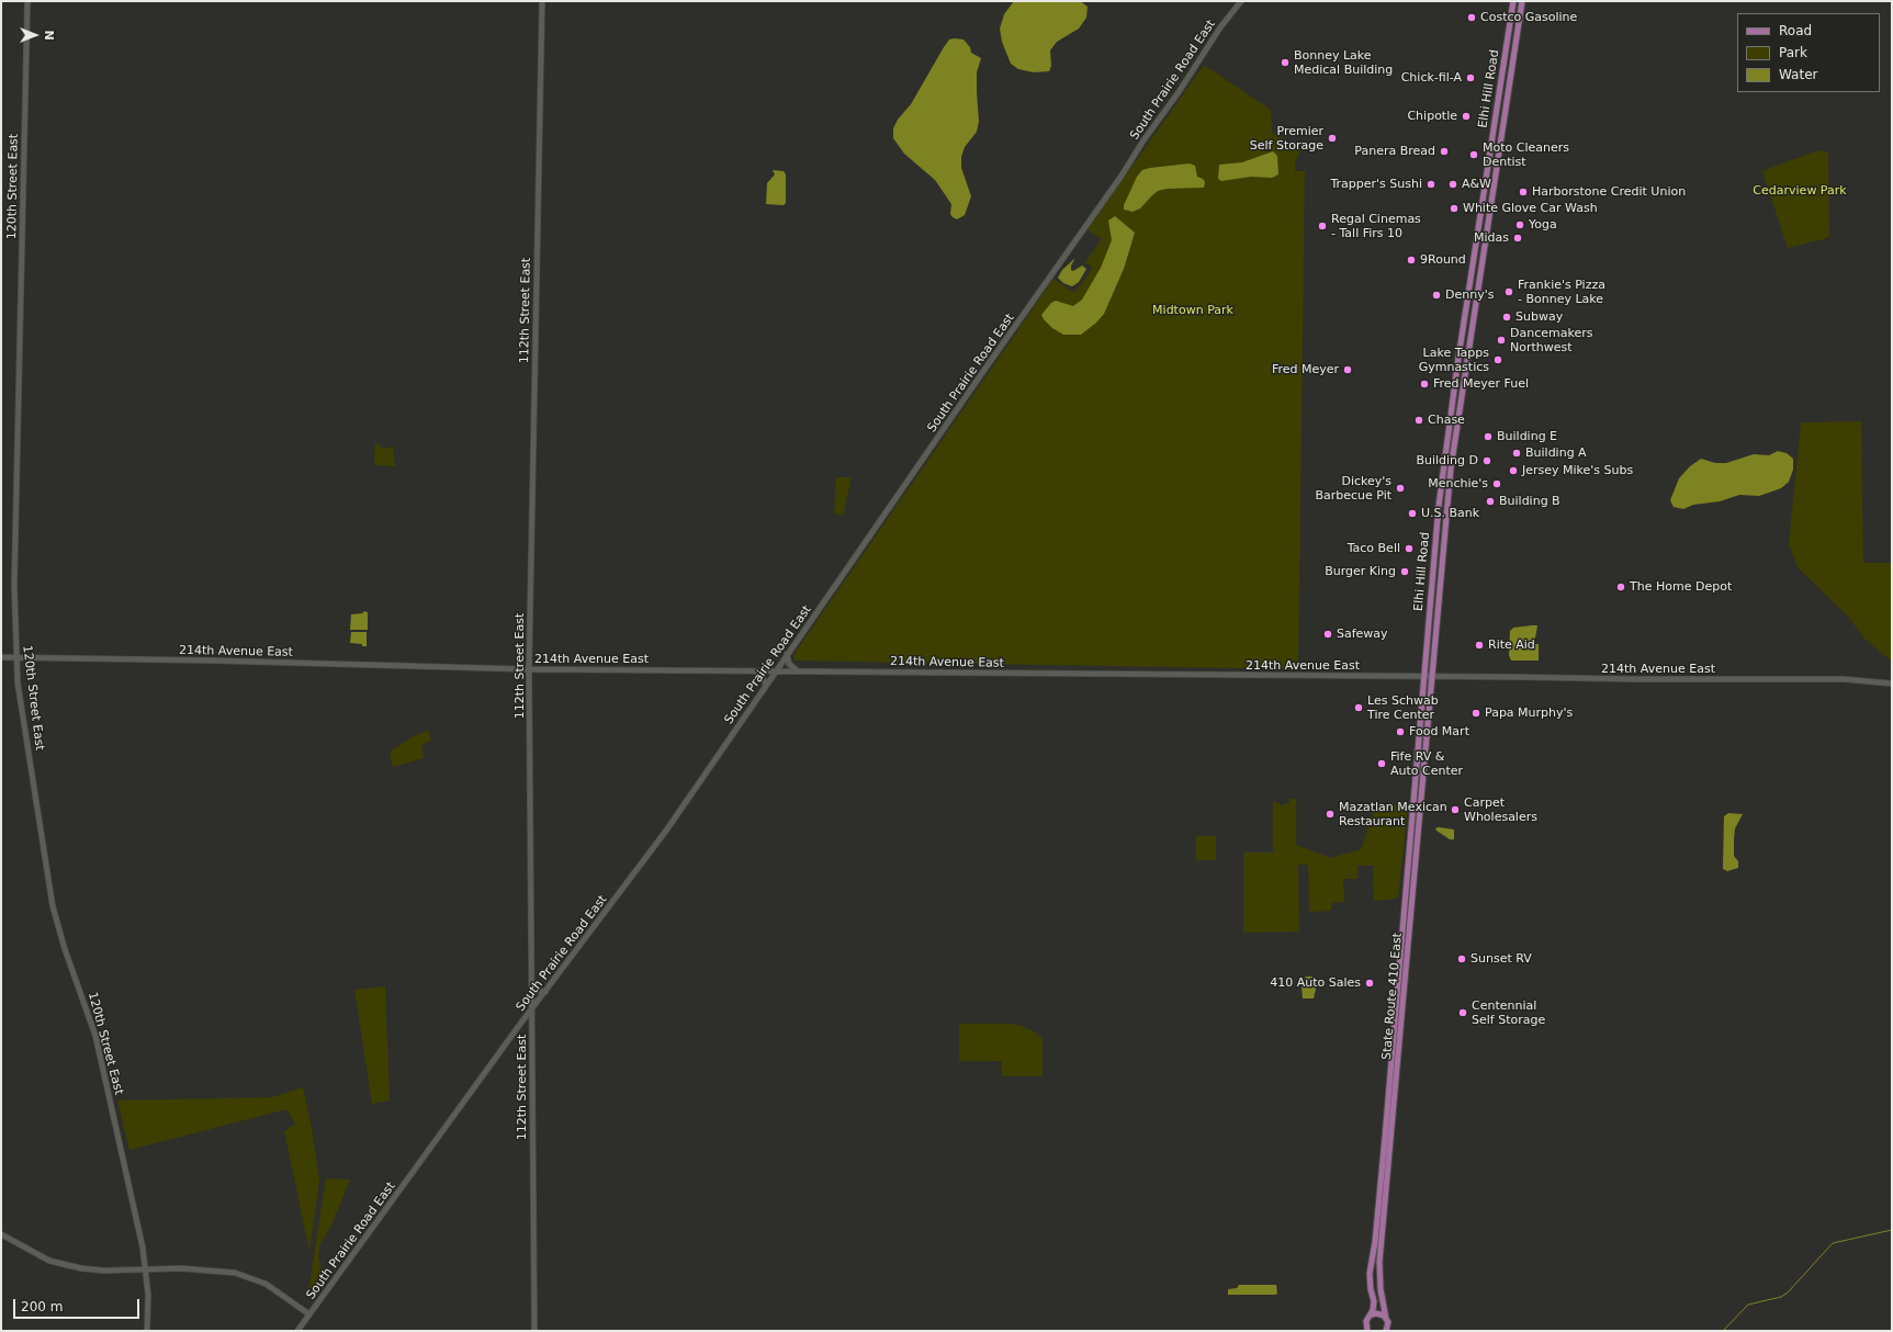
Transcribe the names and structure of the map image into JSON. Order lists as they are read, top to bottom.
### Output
{
  "streets": {
    "main road": ["Elhi Hill Road", "State Route 410 East"],
    "street": [
      "South Prairie Road East",
      "120th Street East",
      "112th Street East",
      "214th Avenue East"
    ]
  },
  "crossings": [
    ["South Prairie Road East", "112th Street East"],
    ["South Prairie Road East", "214th Avenue East"],
    ["Elhi Hill Road", "214th Avenue East"],
    ["Elhi Hill Road", "State Route 410 East"],
    ["120th Street East", "214th Avenue East"],
    ["112th Street East", "214th Avenue East"],
    ["214th Avenue East", "State Route 410 East"]
  ],
  "parks": ["Cedarview Park", "Midtown Park"],
  "places": [
    "Costco Gasoline",
    "Bonney Lake Medical Building",
    "Chick-fil-A",
    "Chipotle",
    "Premier Self Storage",
    "Panera Bread",
    "Moto Cleaners Dentist",
    "Trapper's Sushi",
    "A&W",
    "Harborstone Credit Union",
    "White Glove Car Wash",
    "Yoga",
    "Regal Cinemas - Tall Firs 10",
    "Midas",
    "9Round",
    "Frankie's Pizza - Bonney Lake",
    "Denny's",
    "Subway",
    "Dancemakers Northwest",
    "Lake Tapps Gymnastics",
    "Fred Meyer",
    "Fred Meyer Fuel",
    "Chase",
    "Building E",
    "Building A",
    "Building D",
    "Jersey Mike's Subs",
    "Menchie's",
    "Dickey's Barbecue Pit",
    "Building B",
    "U.S. Bank",
    "Taco Bell",
    "Burger King",
    "The Home Depot",
    "Safeway",
    "Rite Aid",
    "Les Schwab Tire Center",
    "Papa Murphy's",
    "Food Mart",
    "Fife RV & Auto Center",
    "Carpet Wholesalers",
    "Mazatlan Mexican Restaurant",
    "Sunset RV",
    "410 Auto Sales",
    "Centennial Self Storage"
  ],
  "legend": ["Road", "Park", "Water"],
  "scale_bar": "200 m",
  "north": "right"
}
